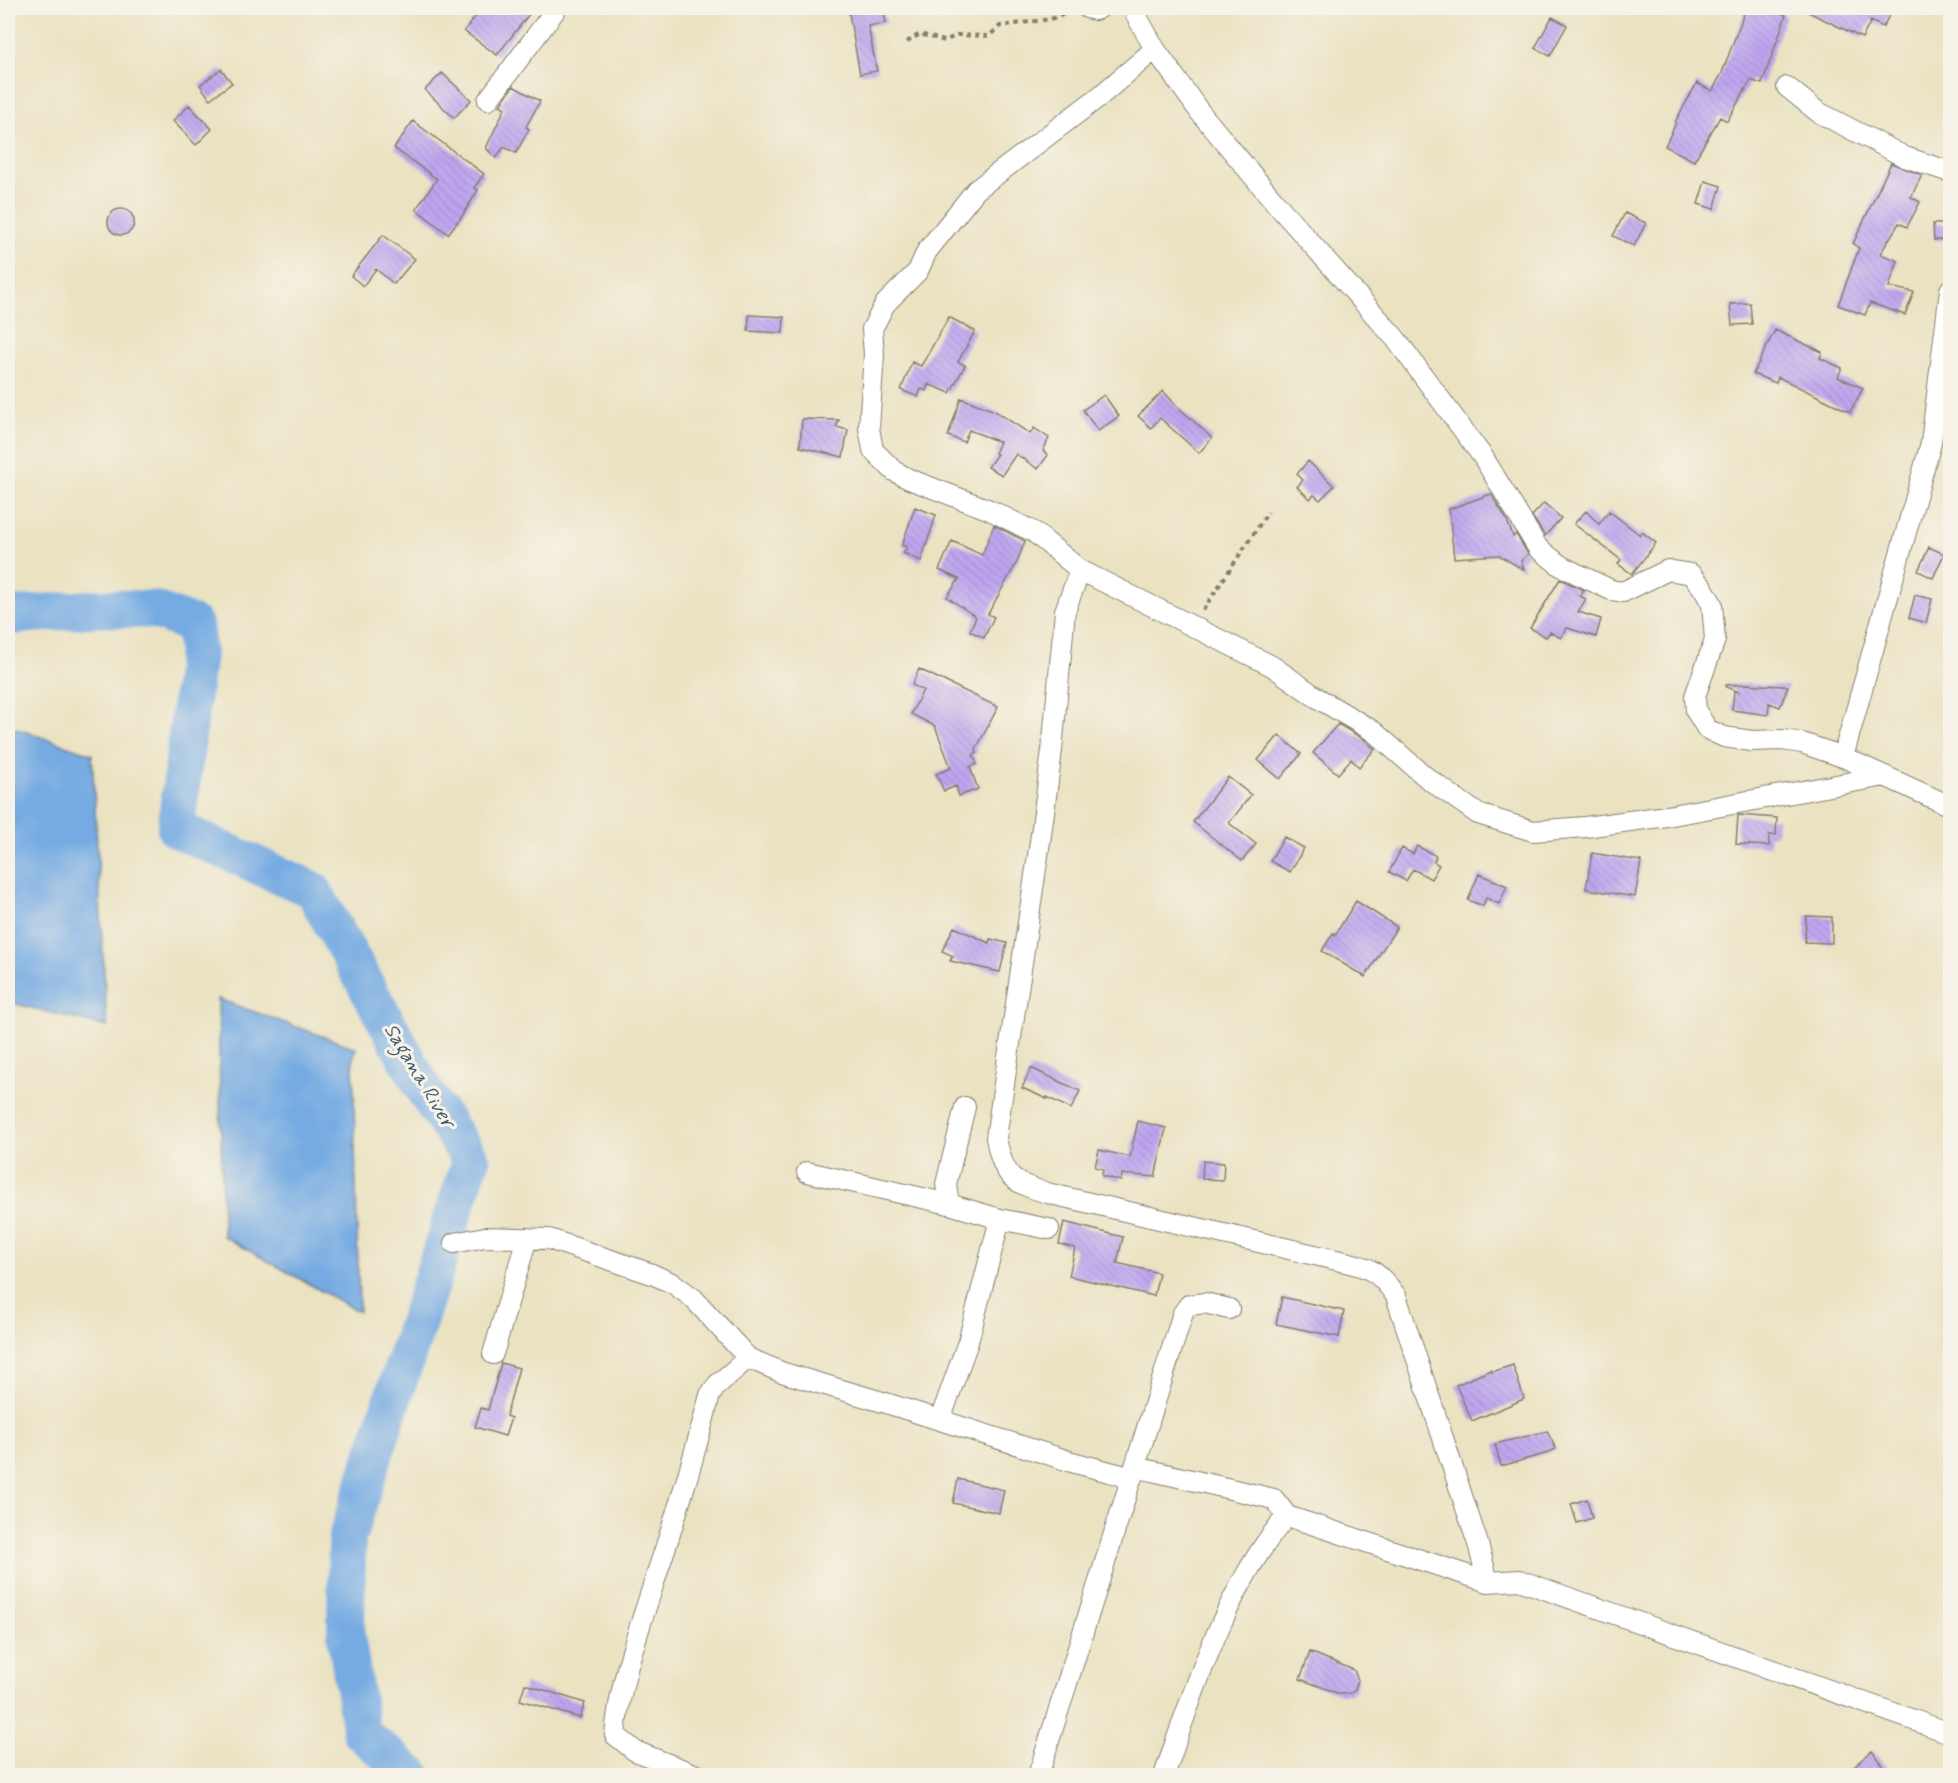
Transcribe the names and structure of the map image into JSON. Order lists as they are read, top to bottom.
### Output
{
  "water": ["Sagana River"]
}
